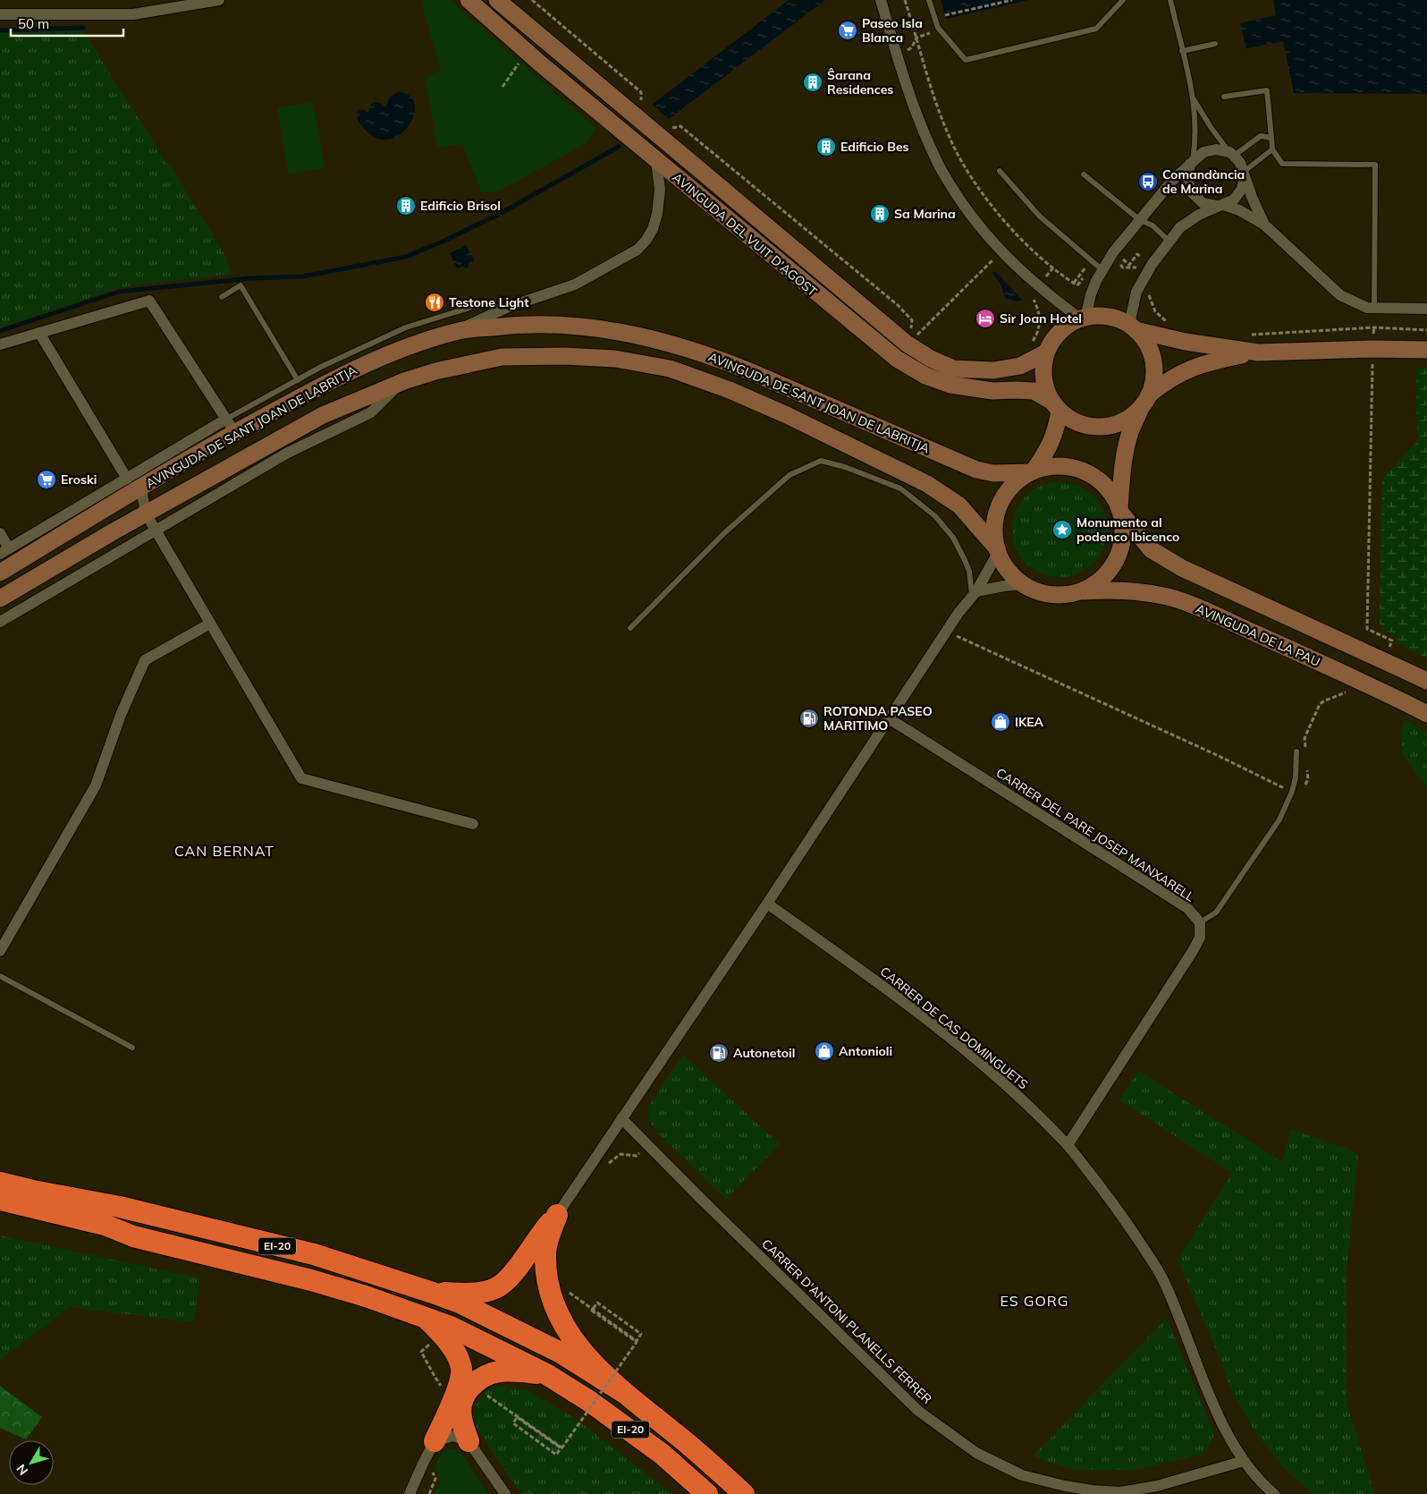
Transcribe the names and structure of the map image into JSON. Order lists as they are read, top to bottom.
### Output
{
  "streets": {
    "highway": ["EI-20"],
    "main road": ["AVINGUDA DEL VUIT D'AGOST", "AVINGUDA DE SANT JOAN DE LABRITJA", "AVINGUDA DE LA PAU"],
    "street": ["CARRER DEL PARE JOSEP MANXARELL", "CARRER DE CAS DOMINGUETS", "CARRER D'ANTONI PLANELLS FERRER"]
  },
  "crossings": [
    ["AVINGUDA DE SANT JOAN DE LABRITJA", "AVINGUDA DE LA PAU"],
    ["CARRER DE CAS DOMINGUETS", "CARRER D'ANTONI PLANELLS FERRER"]
  ],
  "districts": ["CAN BERNAT", "ES GORG"],
  "places": {
    "supermarket": ["Paseo Isla Blanca", "Eroski"],
    "building": [
      "Ŝarana Residences",
      "Edificio Bes",
      "Edificio Brisol",
      "Sa Marina"
    ],
    "bus stop": ["Comandància de Marina"],
    "restaurant": ["Testone Light"],
    "hotel": ["Sir Joan Hotel"],
    "place": ["Monumento al podenco Ibicenco"],
    "fuel station": ["ROTONDA PASEO MARITIMO", "Autonetoil"],
    "shop": ["IKEA", "Antonioli"]
  },
  "scale_bar": "50 m",
  "north": "bottom left"
}
